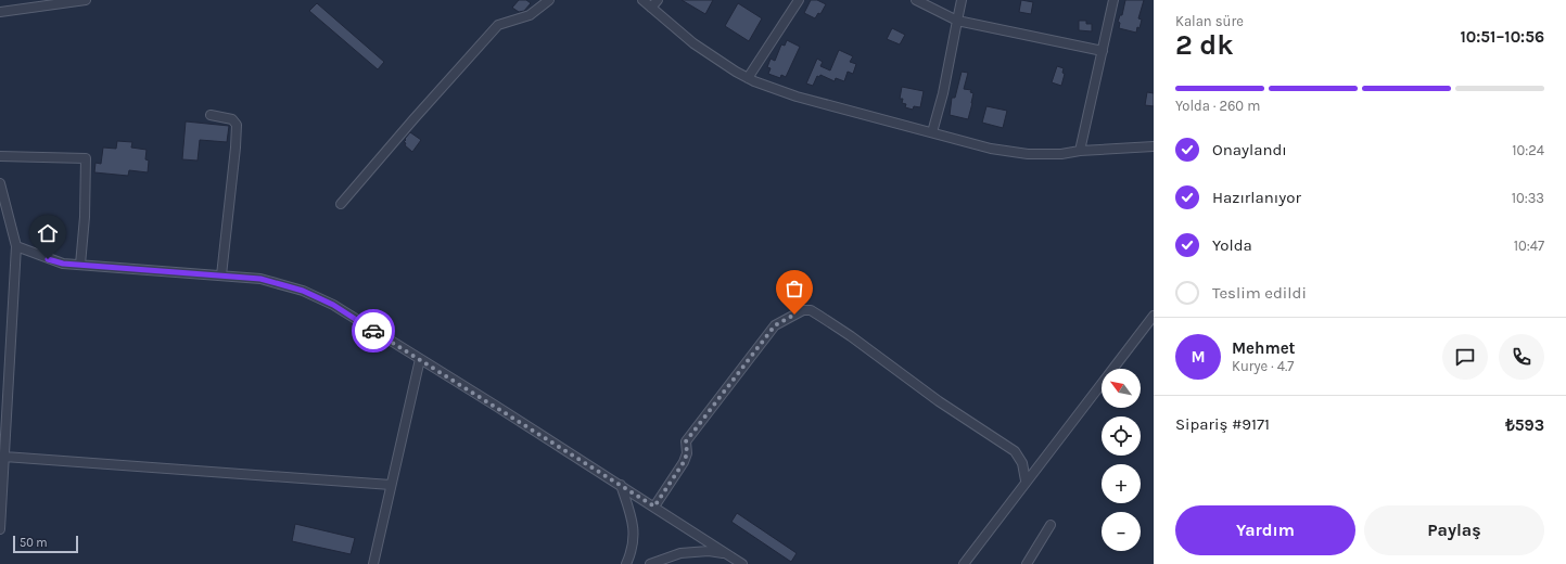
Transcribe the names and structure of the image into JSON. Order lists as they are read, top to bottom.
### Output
{
  "scale_bar": "50 m",
  "north": "top left",
  "page": {
    "heading": ["2 dk", "Kalan süre", "10:51–10:56"],
    "panel": [
      "Mehmet",
      "Kurye · 4.7",
      "Sipariş #9171",
      "₺593"
    ],
    "bar": "Yolda · 260 m",
    "list": [
      ["Onaylandı", "10:24"],
      ["Hazırlanıyor", "10:33"],
      ["Yolda", "10:47"],
      "Teslim edildi"
    ],
    "round": "M",
    "map_buttons": ["+", "−"],
    "buttons": ["Yardım", "Paylaş"],
    "scale": "50 m"
  }
}
